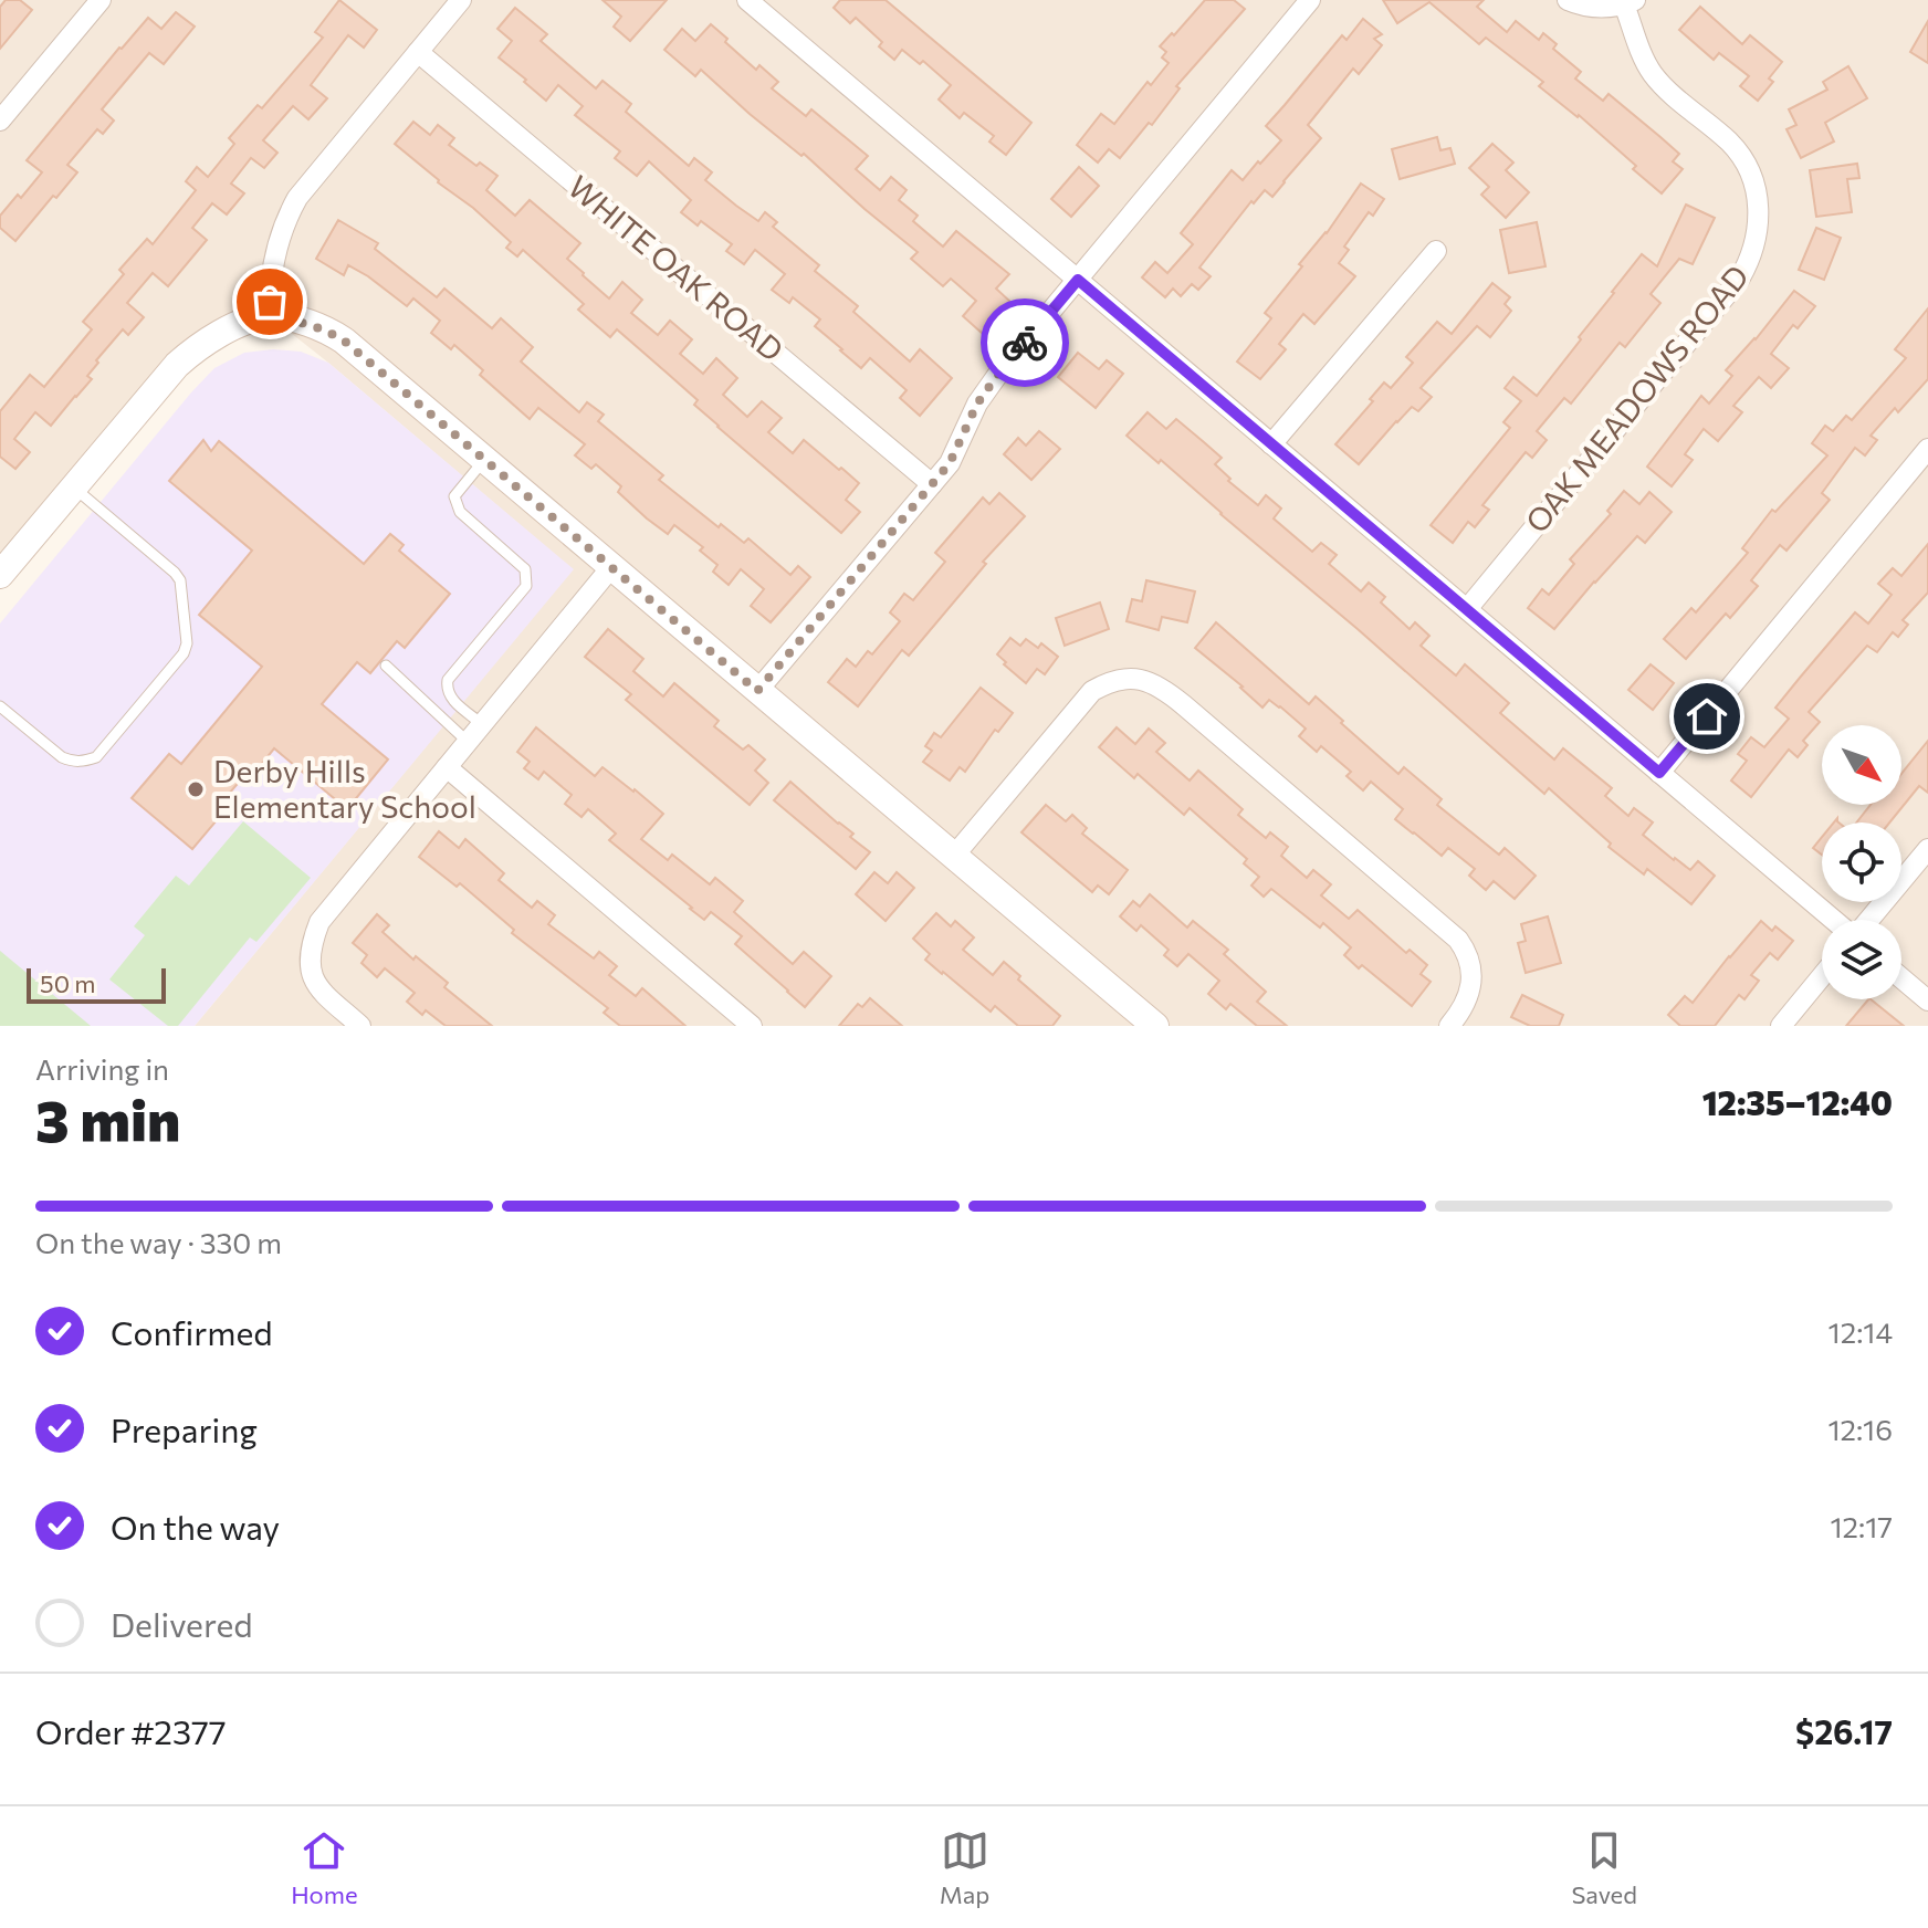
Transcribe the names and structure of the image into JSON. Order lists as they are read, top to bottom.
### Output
{
  "streets": {
    "street": ["WHITE OAK ROAD", "OAK MEADOWS ROAD"]
  },
  "places": ["Derby Hills Elementary School"],
  "scale_bar": "50 m",
  "north": "bottom right",
  "page": {
    "scale": "50 m",
    "heading": ["3 min", "Arriving in", "12:35–12:40"],
    "panel": ["Order #2377", "$26.17"],
    "bar": "On the way · 330 m",
    "list": [
      ["Confirmed", "12:14"],
      ["Preparing", "12:16"],
      ["On the way", "12:17"],
      "Delivered"
    ],
    "tabs": ["Home", "Map", "Saved"]
  }
}
